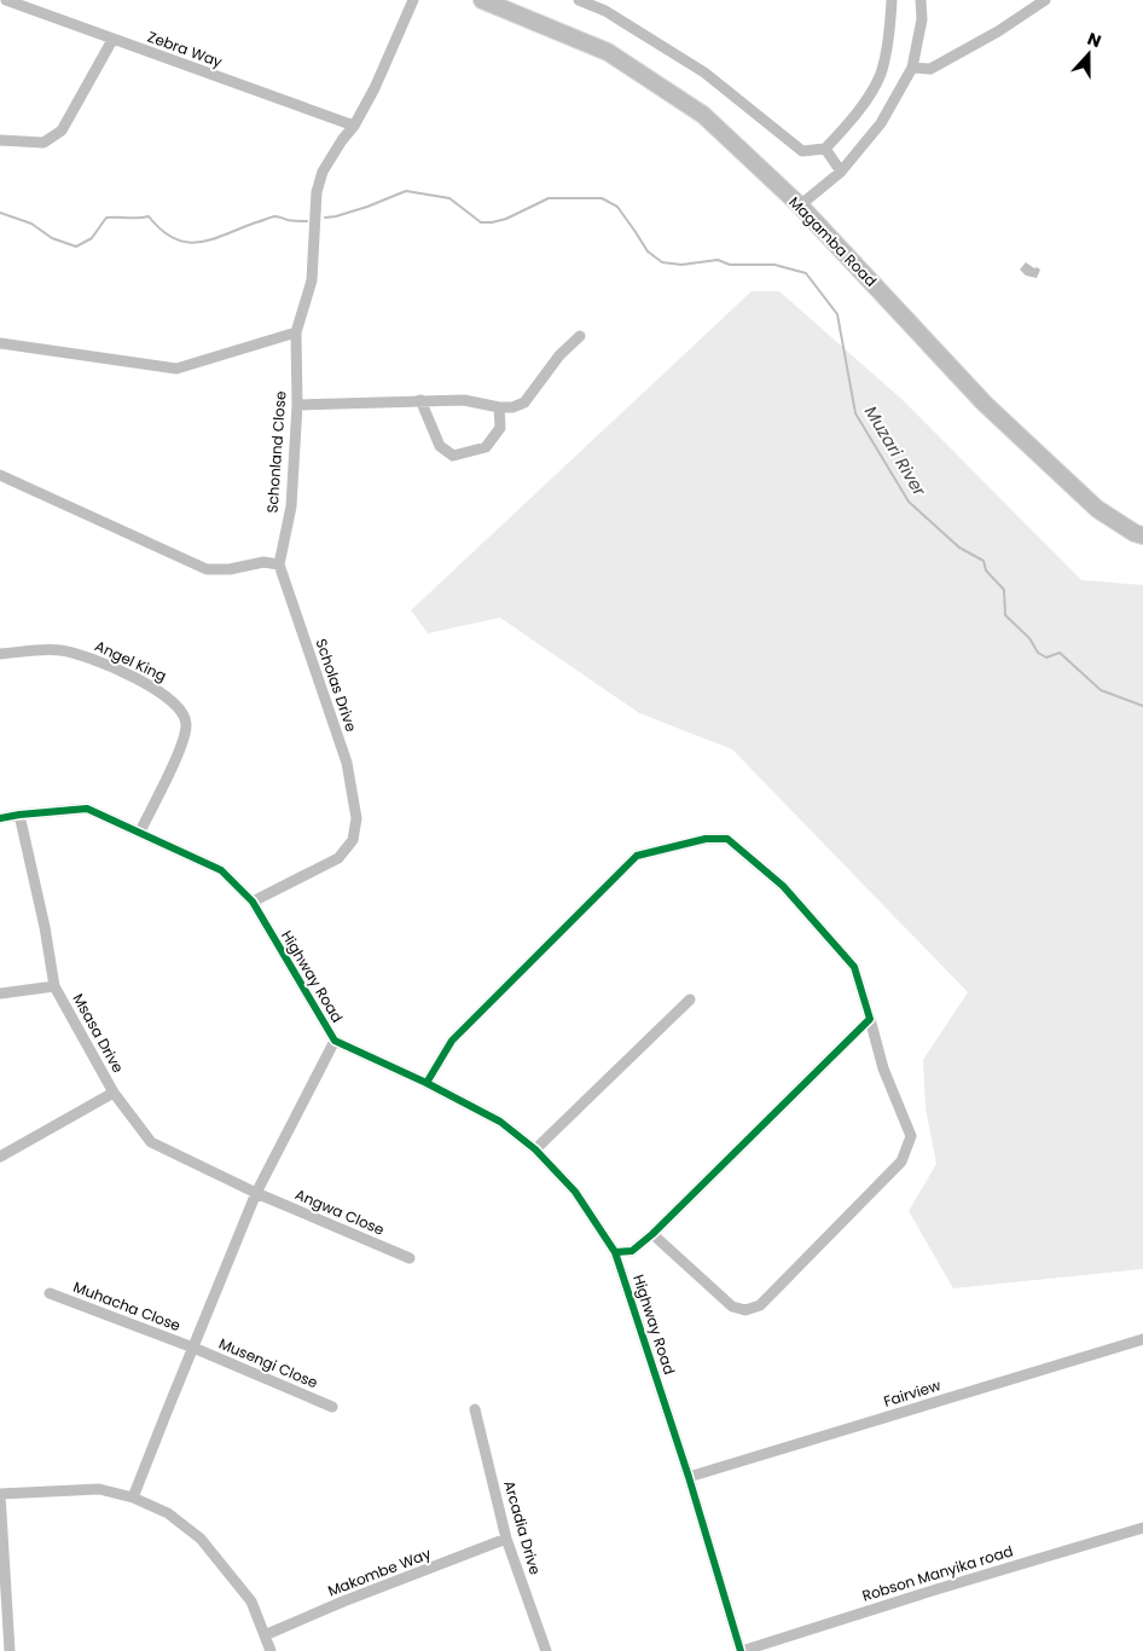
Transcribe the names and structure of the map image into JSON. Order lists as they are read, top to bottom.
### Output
{
  "streets": {
    "highway": ["Magamba Road"],
    "street": [
      "Zebra Way",
      "Schonland Close",
      "Angel King",
      "Scholas Drive",
      "Highway Road",
      "Msasa Drive",
      "Angwa Close",
      "Muhacha Close",
      "Musengi Close",
      "Fairview",
      "Arcadia Drive",
      "Makombe Way",
      "Robson Manyika road"
    ]
  },
  "crossings": [
    ["Zebra Way", "Schonland Close"],
    ["Schonland Close", "Scholas Drive"],
    ["Angel King", "Highway Road"],
    ["Scholas Drive", "Highway Road"],
    ["Highway Road", "Msasa Drive"],
    ["Highway Road", "Fairview"],
    ["Highway Road", "Robson Manyika road"],
    ["Msasa Drive", "Angwa Close"],
    ["Muhacha Close", "Musengi Close"],
    ["Arcadia Drive", "Makombe Way"]
  ],
  "water": ["Muzari River"],
  "north": "top"
}
